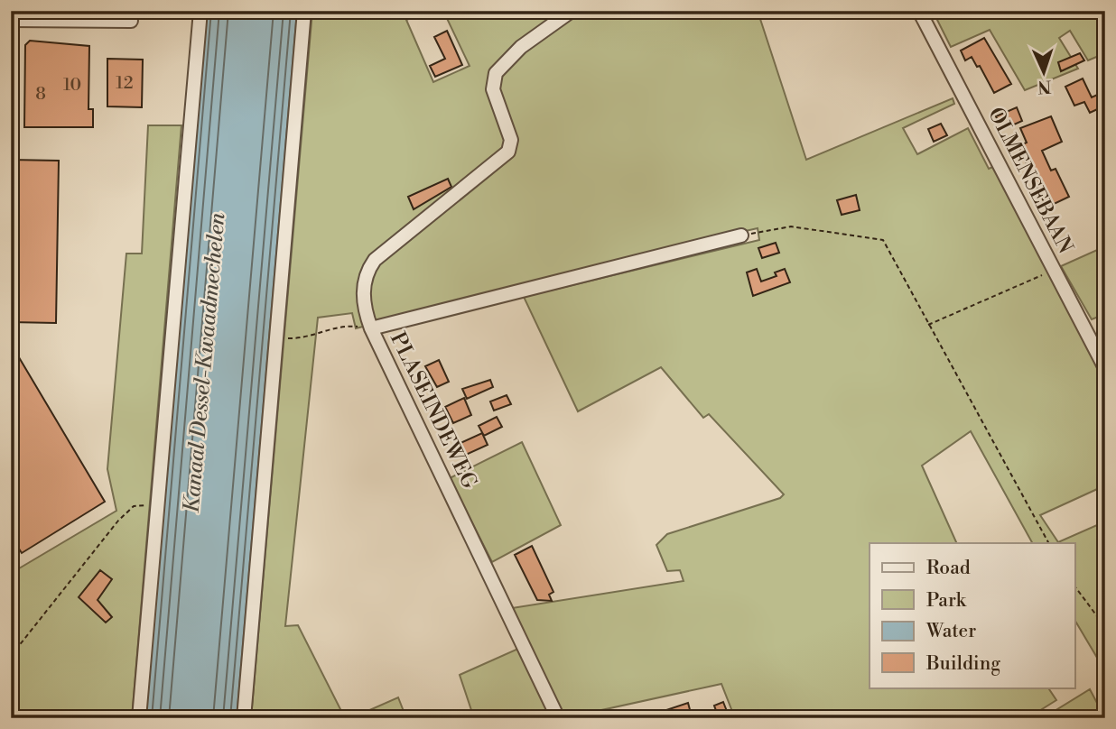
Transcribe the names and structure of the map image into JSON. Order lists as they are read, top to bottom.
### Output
{
  "streets": {
    "street": ["OLMENSEBAAN", "PLASEINDEWEG"]
  },
  "water": ["Kanaal Dessel-Kwaadmechelen"],
  "house_numbers": ["12", "10", "8"],
  "legend": [
    "Road",
    "Park",
    "Water",
    "Building"
  ],
  "north": "bottom"
}
